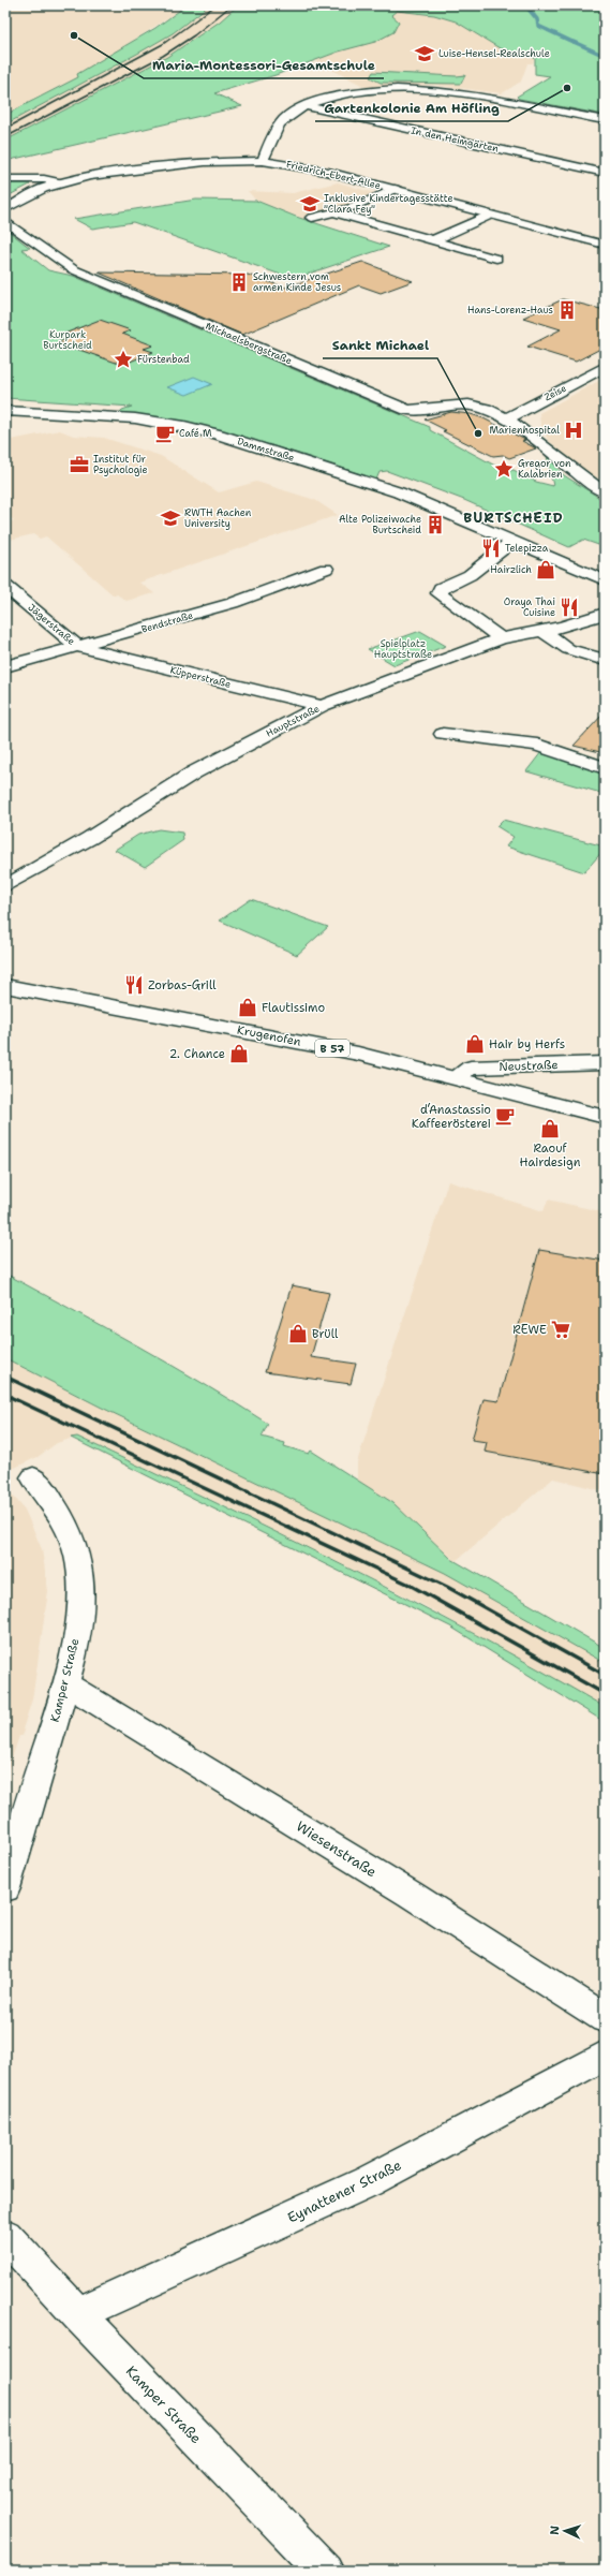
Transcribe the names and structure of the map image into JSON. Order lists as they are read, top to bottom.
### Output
{
  "streets": {
    "street": [
      "In den Heimgärten",
      "Friedrich-Ebert-Allee",
      "Michaelsbergstraße",
      "Zeise",
      "Dammstraße",
      "Bendstraße",
      "Jägerstraße",
      "Küpperstraße",
      "Hauptstraße",
      "Krugenofen",
      "B 57",
      "Neustraße",
      "Kamper Straße",
      "Wiesenstraße",
      "Eynattener Straße"
    ]
  },
  "crossings": [
    ["Michaelsbergstraße", "Zeise"],
    ["Bendstraße", "Jägerstraße"],
    ["Bendstraße", "Küpperstraße"],
    ["Jägerstraße", "Küpperstraße"],
    ["Küpperstraße", "Hauptstraße"],
    ["Krugenofen", "Neustraße"],
    ["Kamper Straße", "Wiesenstraße"],
    ["Kamper Straße", "Eynattener Straße"]
  ],
  "districts": ["BURTSCHEID"],
  "parks": ["Kurpark Burtscheid", "Spielplatz Hauptstraße"],
  "places": {
    "other": ["Maria-Montessori-Gesamtschule", "Gartenkolonie Am Höfling", "Sankt Michael"],
    "school or university": ["Luise-Hensel-Realschule", "Inklusive Kindertagesstätte \"Clara Fey\"", "RWTH Aachen University"],
    "building": ["Schwestern vom armen Kinde Jesus", "Hans-Lorenz-Haus", "Alte Polizeiwache Burtscheid"],
    "place": ["Fürstenbad", "Gregor von Kalabrien"],
    "hospital": ["Marienhospital"],
    "cafe": ["Café M", "d‘Anastassio Kaffeerösterei"],
    "office": ["Institut für Psychologie"],
    "restaurant": ["Telepizza", "Oraya Thai Cuisine", "Zorbas-Grill"],
    "shop": [
      "Hairzlich",
      "Flautissimo",
      "Hair by Herfs",
      "2. Chance",
      "Raouf Hairdesign",
      "Brüll"
    ],
    "supermarket": ["REWE"]
  },
  "north": "left"
}
